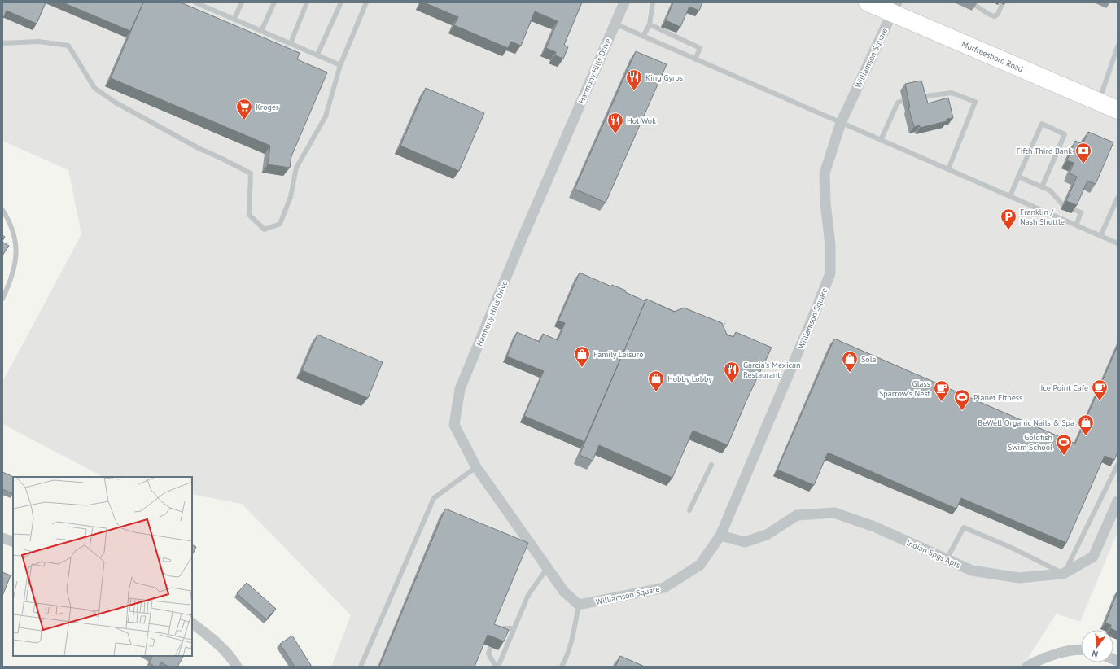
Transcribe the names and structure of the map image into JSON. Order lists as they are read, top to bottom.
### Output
{
  "streets": {
    "highway": ["Murfreesboro Road"],
    "street": ["Williamson Square", "Harmony Hills Drive", "Indian Spgs Apts"]
  },
  "crossings": [
    ["Murfreesboro Road", "Williamson Square"],
    ["Williamson Square", "Harmony Hills Drive"],
    ["Williamson Square", "Indian Spgs Apts"]
  ],
  "places": {
    "restaurant": ["King Gyros", "Hot Wok", "Garcia's Mexican Restaurant"],
    "supermarket": ["Kroger"],
    "bank": ["Fifth Third Bank"],
    "parking": ["Franklin / Nash Shuttle"],
    "shop": [
      "Family Leisure",
      "Sola",
      "Hobby Lobby",
      "BeWell Organic Nails & Spa"
    ],
    "cafe": ["Ice Point Cafe", "Glass Sparrow's Nest"],
    "sports": ["Planet Fitness", "Goldfish Swim School"]
  },
  "north": "bottom"
}
